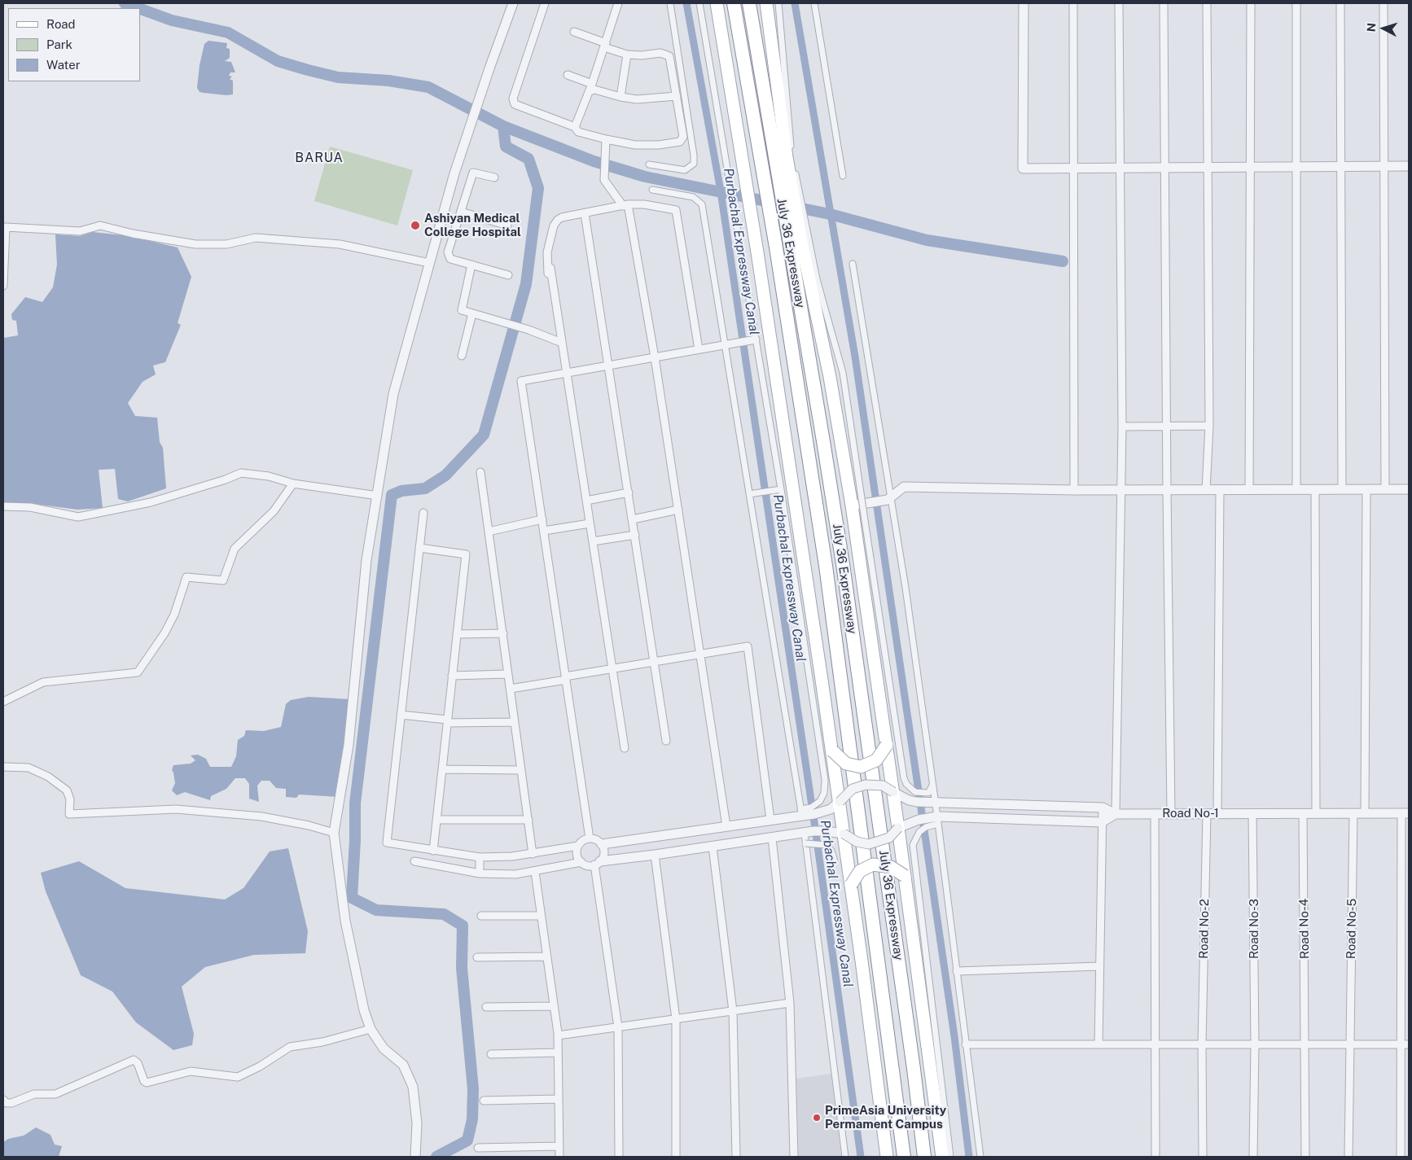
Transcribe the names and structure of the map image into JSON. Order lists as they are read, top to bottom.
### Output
{
  "streets": {
    "highway": ["July 36 Expressway"],
    "street": [
      "Road No-1",
      "Road No-2",
      "Road No-3",
      "Road No-4",
      "Road No-5"
    ]
  },
  "crossings": [
    ["Road No-1", "Road No-2"],
    ["Road No-1", "Road No-3"],
    ["Road No-1", "Road No-4"],
    ["Road No-1", "Road No-5"]
  ],
  "districts": ["BARUA"],
  "water": ["Purbachal Expressway Canal"],
  "places": ["Ashiyan Medical College Hospital", "PrimeAsia University Permament Campus"],
  "legend": ["Road", "Park", "Water"],
  "north": "left"
}
